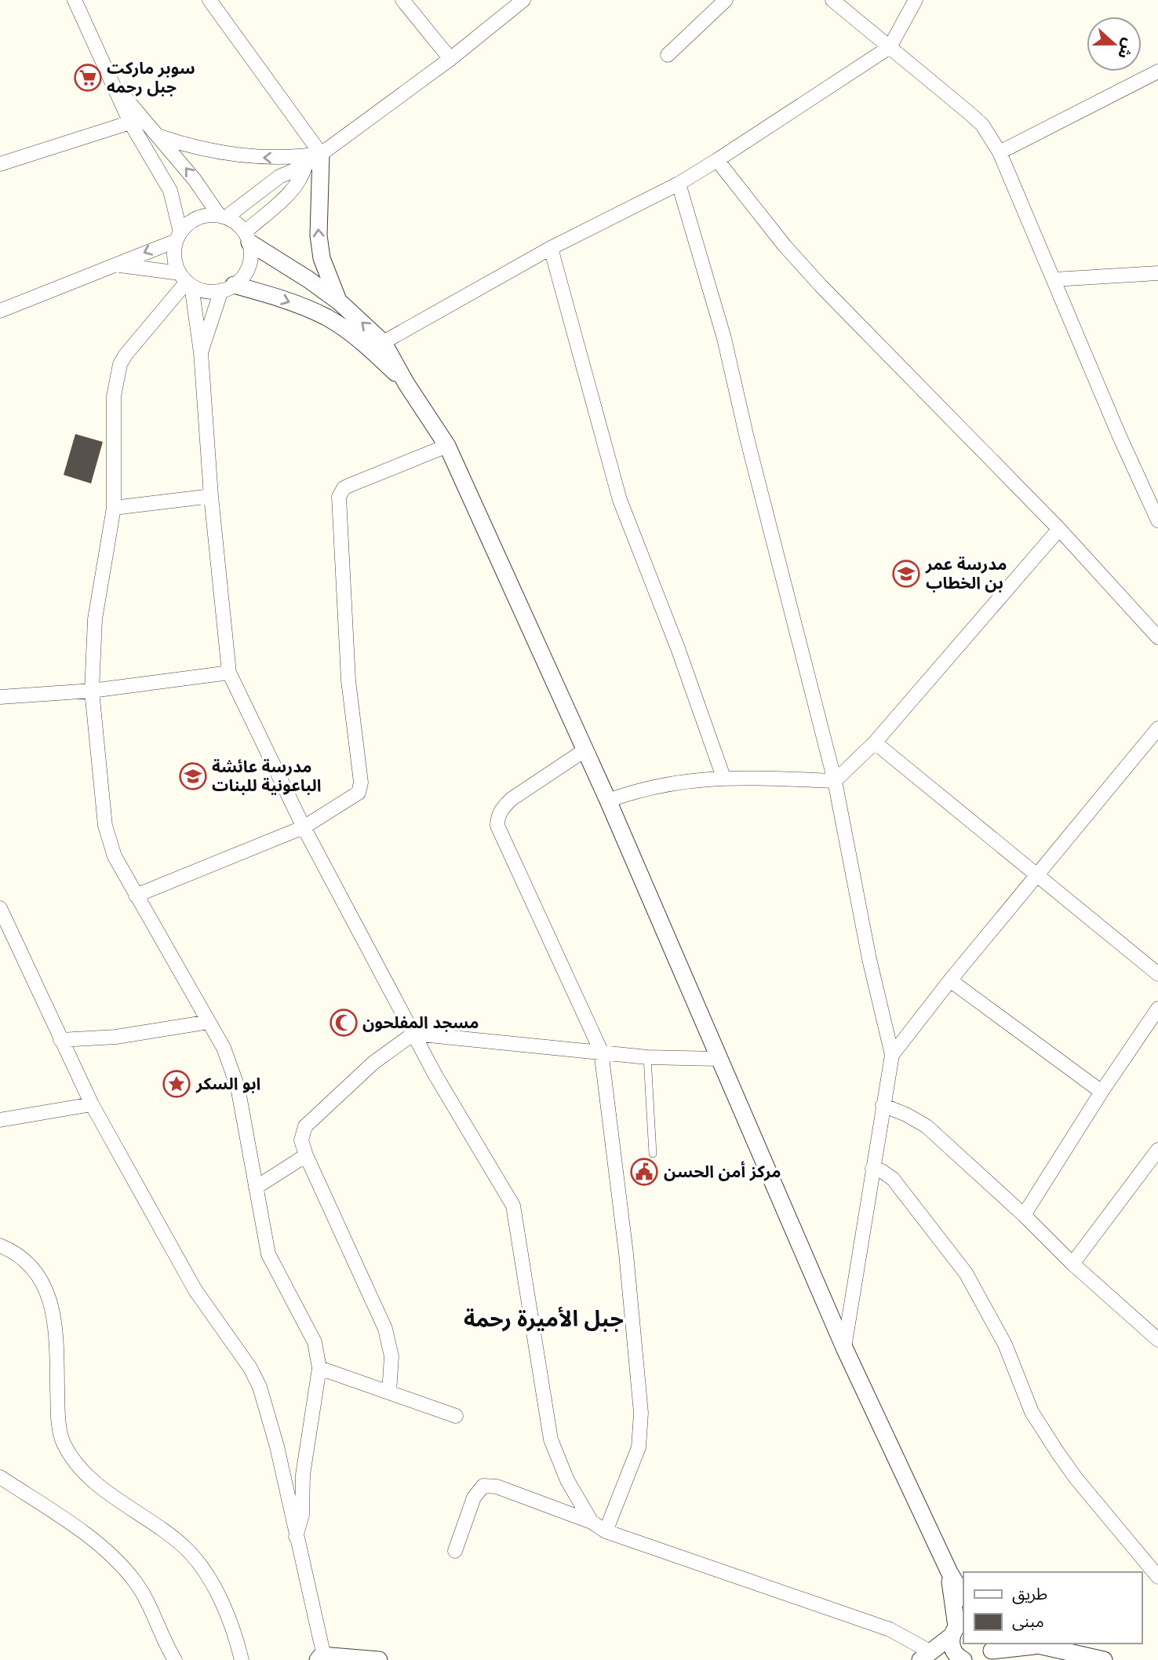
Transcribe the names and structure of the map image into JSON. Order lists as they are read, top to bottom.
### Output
{
  "districts": ["جبل الأميرة رحمة"],
  "places": {
    "supermarket": ["سوبر ماركت جبل رحمه"],
    "school or university": ["مدرسة عمر بن الخطاب", "مدرسة عائشة الباعونية للبنات"],
    "mosque": ["مسجد المفلحون"],
    "place": ["ابو السكر"],
    "public building": ["مركز أمن الحسن"]
  },
  "legend": ["طريق", "مبنى"],
  "north": "right"
}
